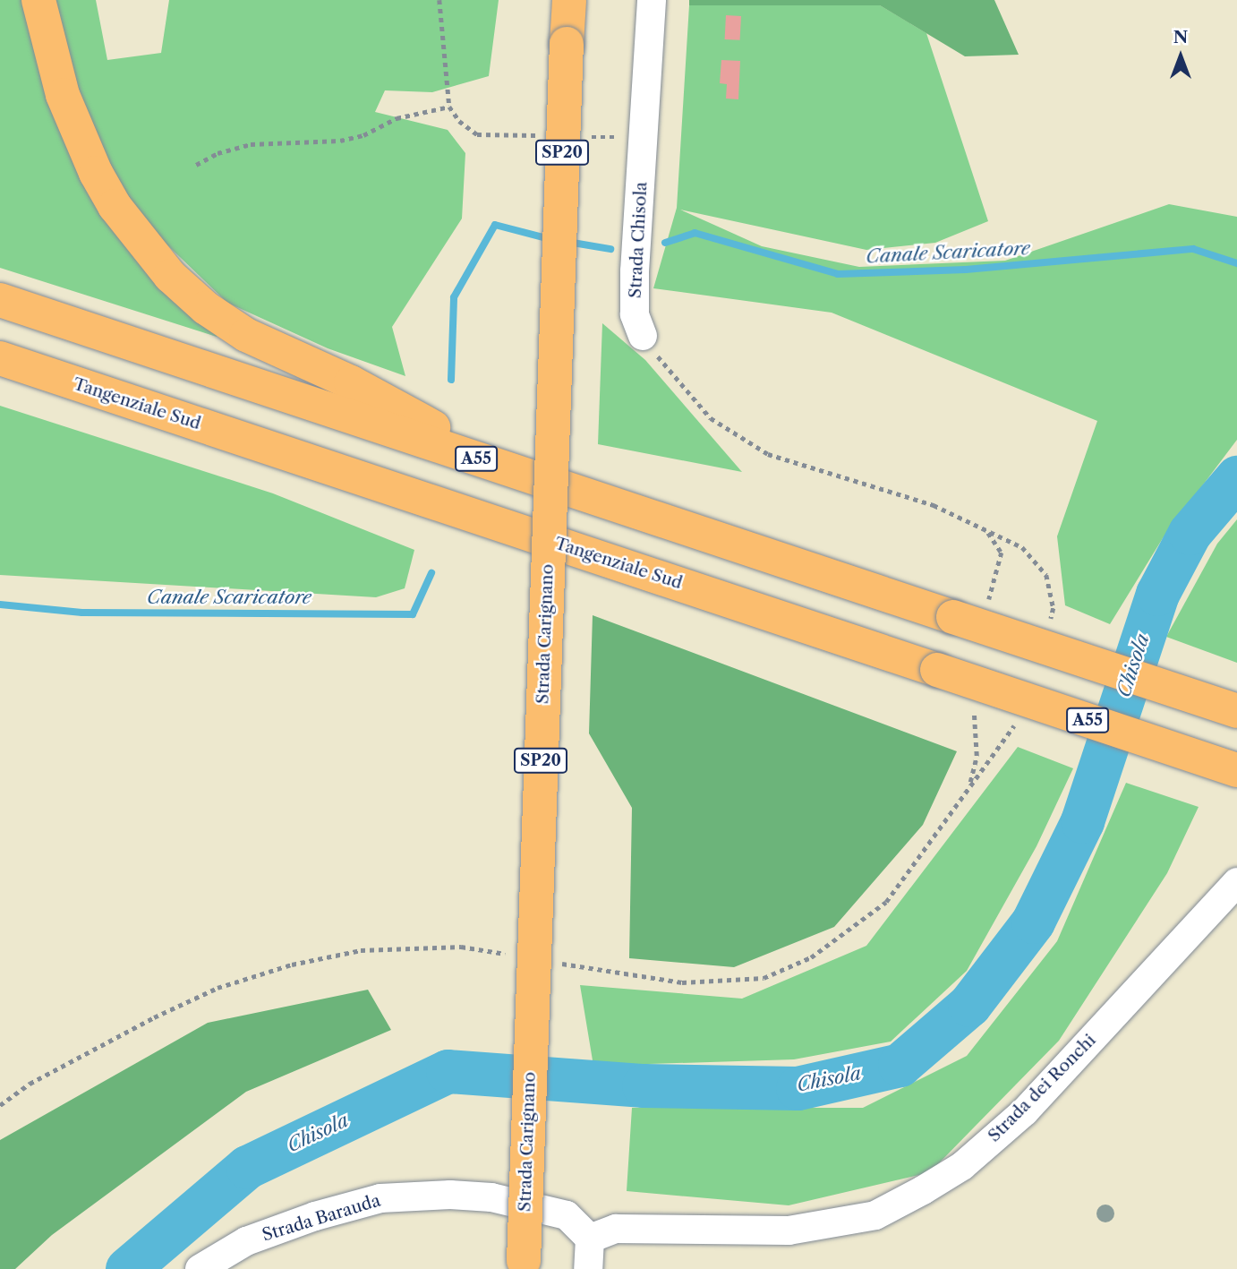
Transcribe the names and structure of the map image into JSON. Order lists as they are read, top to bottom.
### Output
{
  "streets": {
    "main road": [
      "SP20",
      "Tangenziale Sud",
      "A55",
      "Strada Carignano"
    ],
    "street": ["Strada Chisola", "Strada dei Ronchi", "Strada Barauda"]
  },
  "crossings": [
    ["Strada dei Ronchi", "Strada Barauda"]
  ],
  "water": ["Canale Scaricatore", "Chisola"],
  "north": "top"
}
